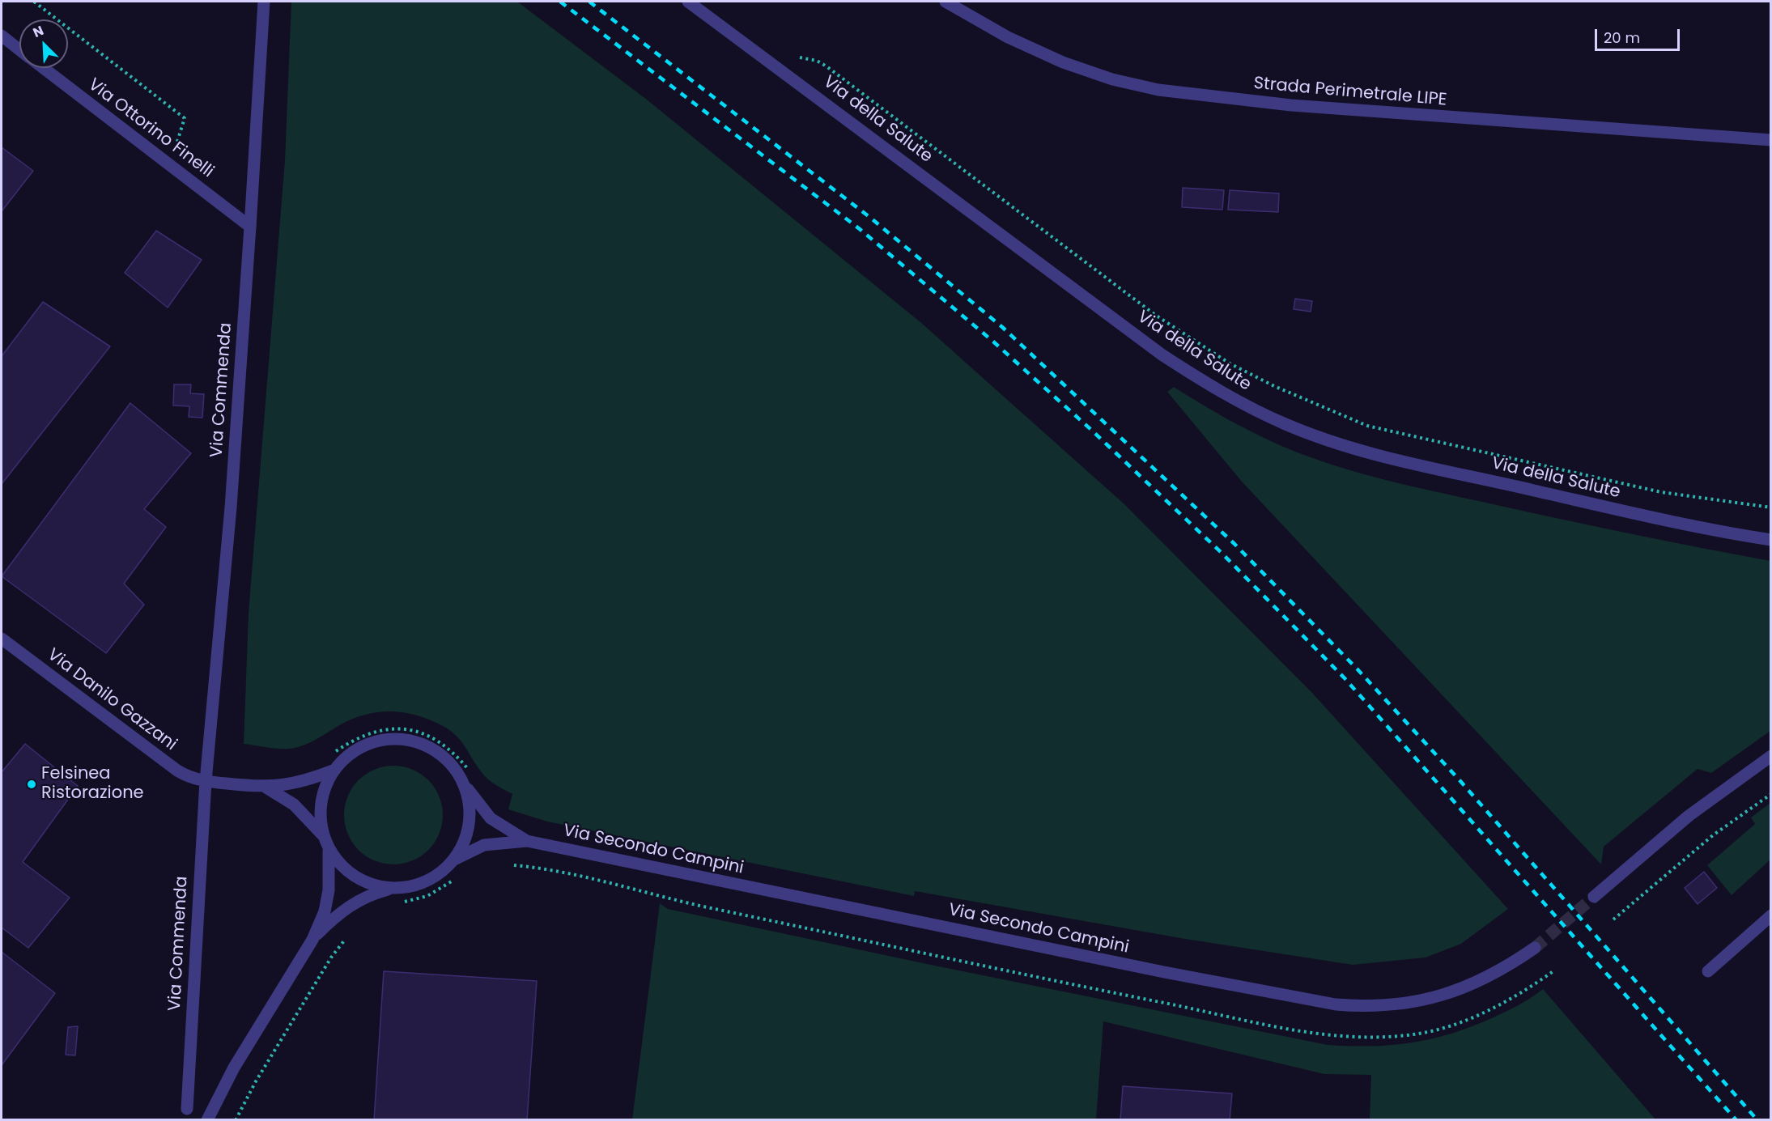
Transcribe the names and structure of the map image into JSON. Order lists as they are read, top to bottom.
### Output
{
  "streets": {
    "street": [
      "Strada Perimetrale LIPE",
      "Via della Salute",
      "Via Ottorino Finelli",
      "Via Commenda",
      "Via Danilo Gazzani",
      "Via Secondo Campini"
    ]
  },
  "crossings": [
    ["Via Ottorino Finelli", "Via Commenda"],
    ["Via Commenda", "Via Danilo Gazzani"]
  ],
  "places": ["Felsinea Ristorazione"],
  "scale_bar": "20 m",
  "north": "top left"
}
